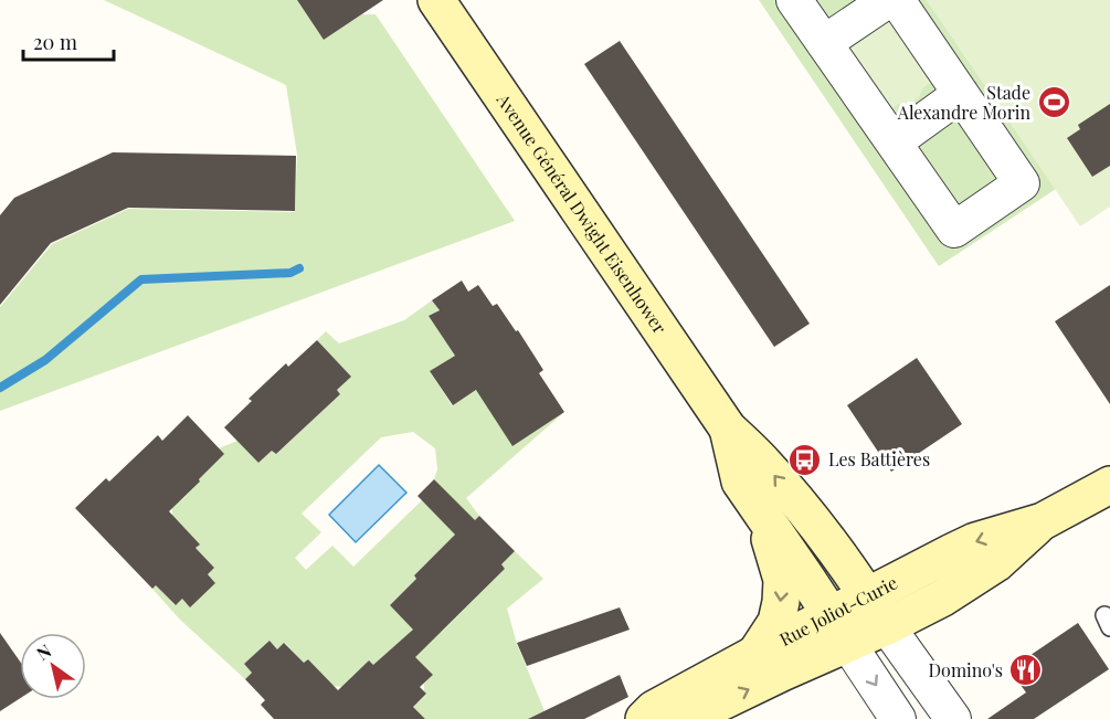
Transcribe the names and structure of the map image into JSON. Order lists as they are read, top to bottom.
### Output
{
  "streets": {
    "main road": ["Avenue Général Dwight Eisenhower", "Rue Joliot-Curie"]
  },
  "crossings": [
    ["Avenue Général Dwight Eisenhower", "Rue Joliot-Curie"]
  ],
  "places": {
    "sports": ["Stade Alexandre Morin"],
    "bus stop": ["Les Battières"],
    "restaurant": ["Domino's"]
  },
  "scale_bar": "20 m",
  "north": "top left"
}
